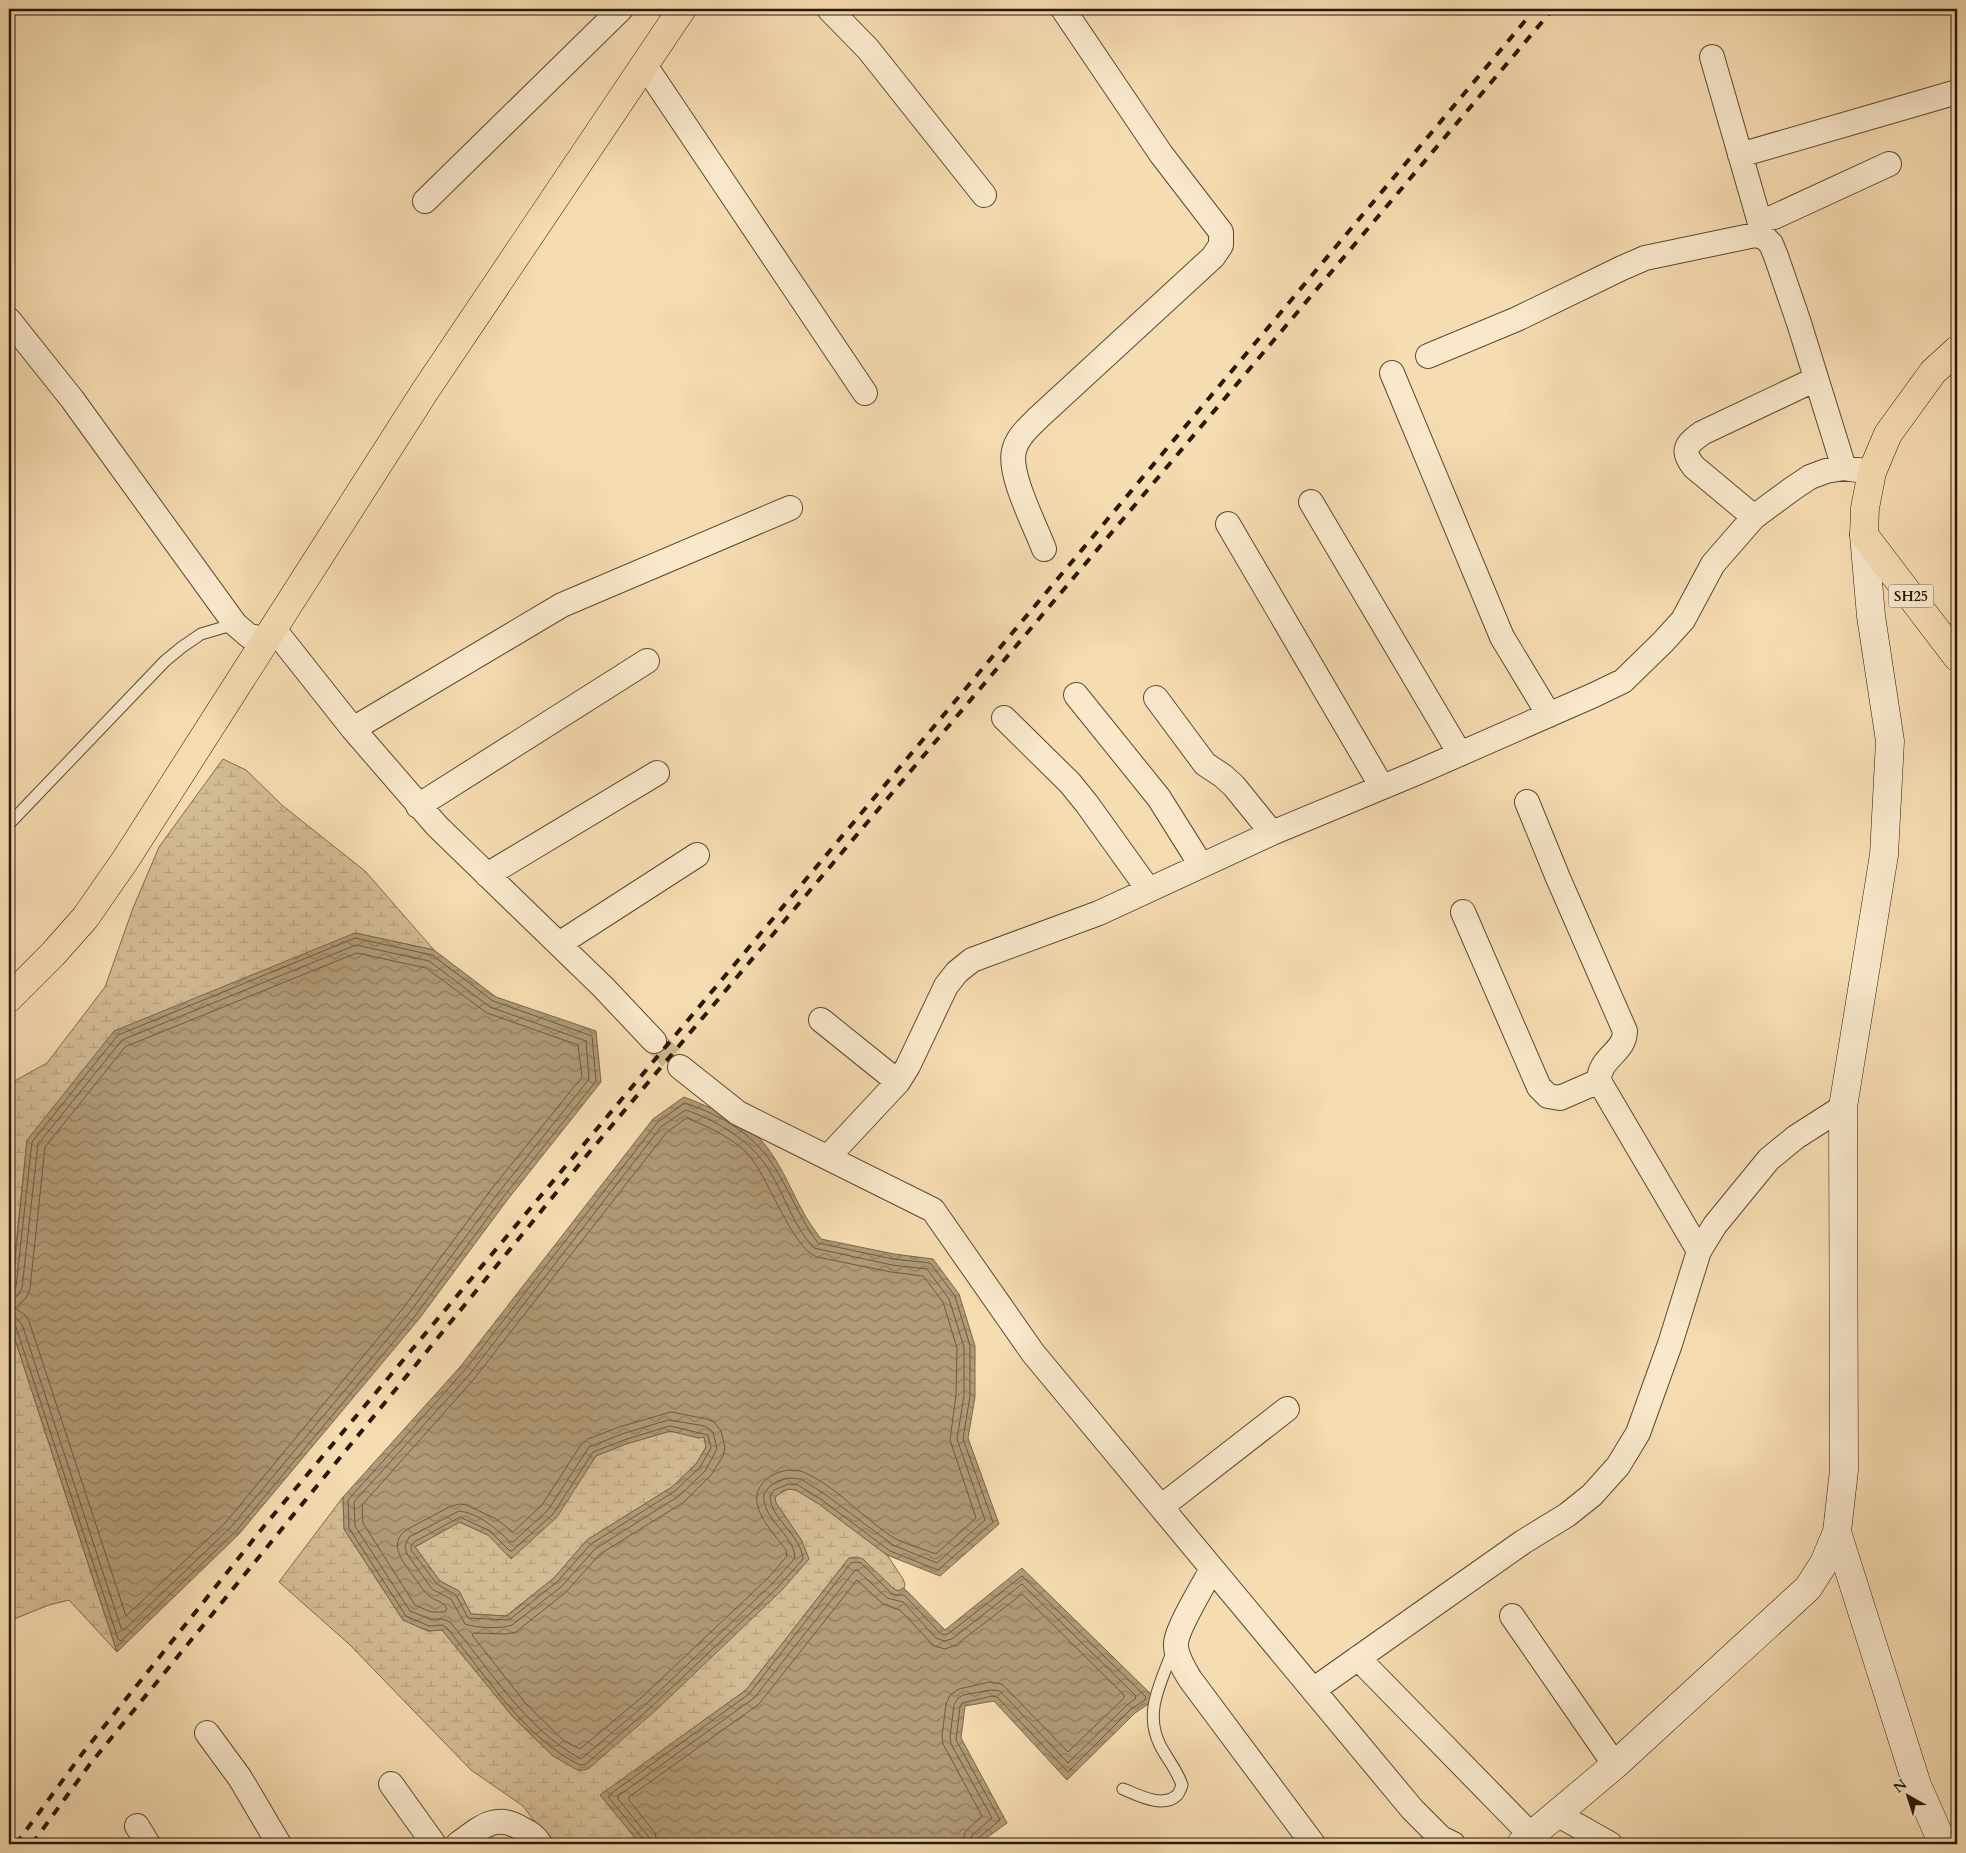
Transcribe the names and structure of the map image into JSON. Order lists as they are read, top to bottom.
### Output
{
  "streets": {
    "main road": ["SH25"]
  },
  "north": "top left"
}
